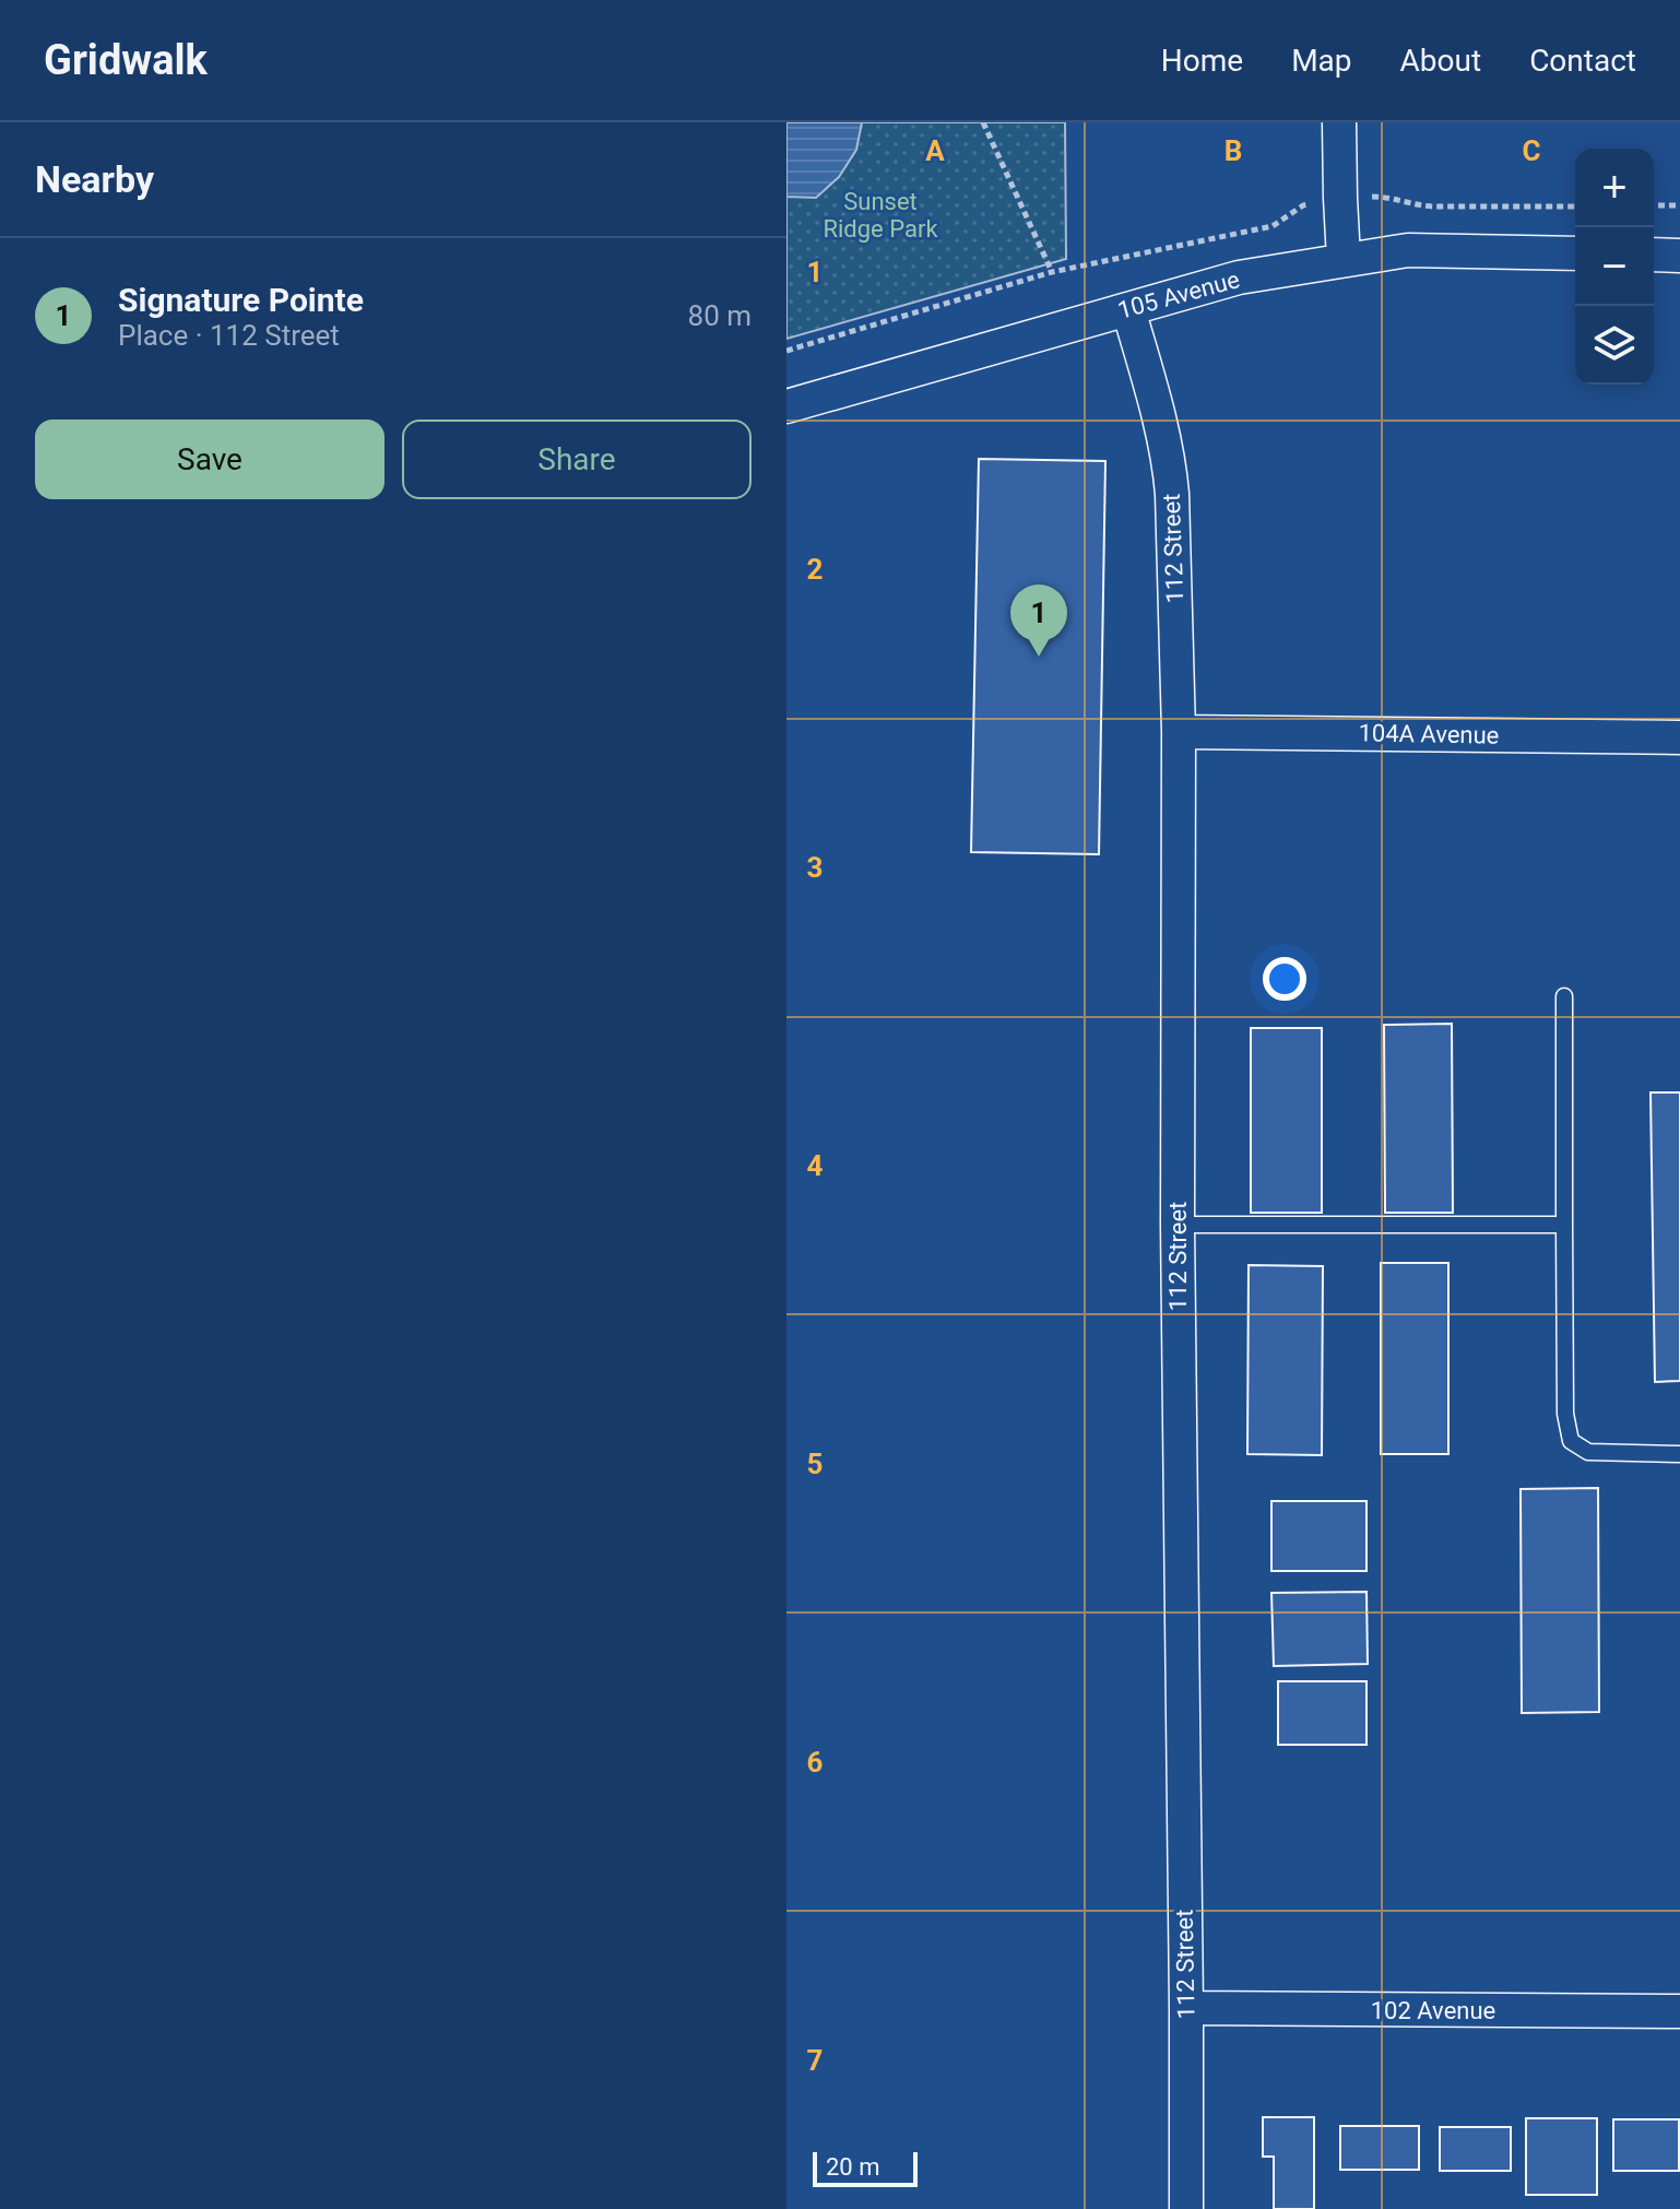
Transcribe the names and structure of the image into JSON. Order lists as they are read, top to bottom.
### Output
{
  "streets": {
    "street": [
      "105 Avenue",
      "112 Street",
      "104A Avenue",
      "102 Avenue"
    ]
  },
  "crossings": [
    ["105 Avenue", "112 Street"],
    ["112 Street", "104A Avenue"],
    ["112 Street", "102 Avenue"]
  ],
  "parks": ["Sunset Ridge Park"],
  "scale_bar": "20 m",
  "page": {
    "header": "Gridwalk",
    "nav": [
      "Home",
      "Map",
      "About",
      "Contact"
    ],
    "heading": "Nearby",
    "map_buttons": ["+", "−"],
    "list": [
      {
        "mark": "1",
        "name": "Signature Pointe",
        "note": "Place · 112 Street",
        "value": "80 m"
      }
    ],
    "buttons": ["Save", "Share"],
    "pins": "1",
    "scale": "20 m"
  },
  "grid": {
    "columns": ["A", "B", "C"],
    "rows": [
      "1",
      "2",
      "3",
      "4",
      "5",
      "6",
      "7"
    ]
  }
}
